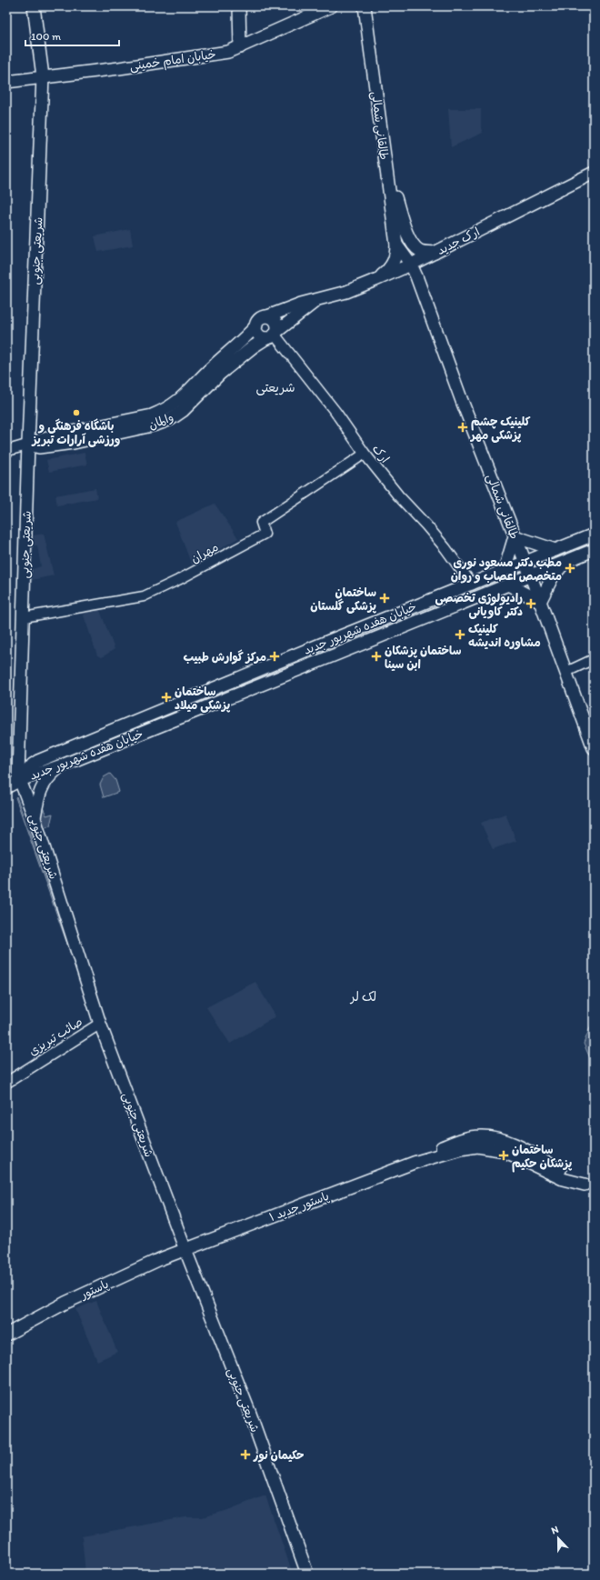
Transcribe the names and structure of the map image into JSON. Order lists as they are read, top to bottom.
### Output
{
  "streets": {
    "main road": [
      "خیابان امام خمینی",
      "طالقانی شمالی",
      "ارک جدید",
      "شریعتی جنوبی",
      "والمان",
      "ارک",
      "خیابان هفده شهریور جدید",
      "صائب تبریزی",
      "پاستور جدید ۱",
      "پاستور"
    ],
    "street": ["مهران"]
  },
  "crossings": [
    ["خیابان امام خمینی", "شریعتی جنوبی"],
    ["طالقانی شمالی", "ارک جدید"],
    ["طالقانی شمالی", "خیابان هفده شهریور جدید"],
    ["ارک جدید", "والمان"],
    ["شریعتی جنوبی", "والمان"],
    ["شریعتی جنوبی", "مهران"],
    ["شریعتی جنوبی", "خیابان هفده شهریور جدید"],
    ["شریعتی جنوبی", "صائب تبریزی"],
    ["شریعتی جنوبی", "پاستور جدید ۱"],
    ["شریعتی جنوبی", "پاستور"],
    ["والمان", "ارک"],
    ["ارک", "مهران"],
    ["ارک", "خیابان هفده شهریور جدید"],
    ["پاستور جدید ۱", "پاستور"]
  ],
  "districts": ["شریعتی", "لک لر"],
  "places": {
    "other": ["باشگاه فرهنگی و ورزشی آرارات تبریز"],
    "health": [
      "کلینیک چشم پزشکی مهر",
      "مطب دکتر مسعود نوری متخصص اعصاب و روان",
      "ساختمان پزشکی گلستان",
      "رادیولوژی تخصصی دکتر کاویانی",
      "کلینیک مشاوره اندیشه",
      "مرکز گوارش طبیب",
      "ساختمان پزشکان ابن سینا",
      "ساختمان پزشکی میلاد",
      "ساختمان پزشکان حکیم",
      "حکیمان نور"
    ]
  },
  "scale_bar": "100 m",
  "north": "top"
}
